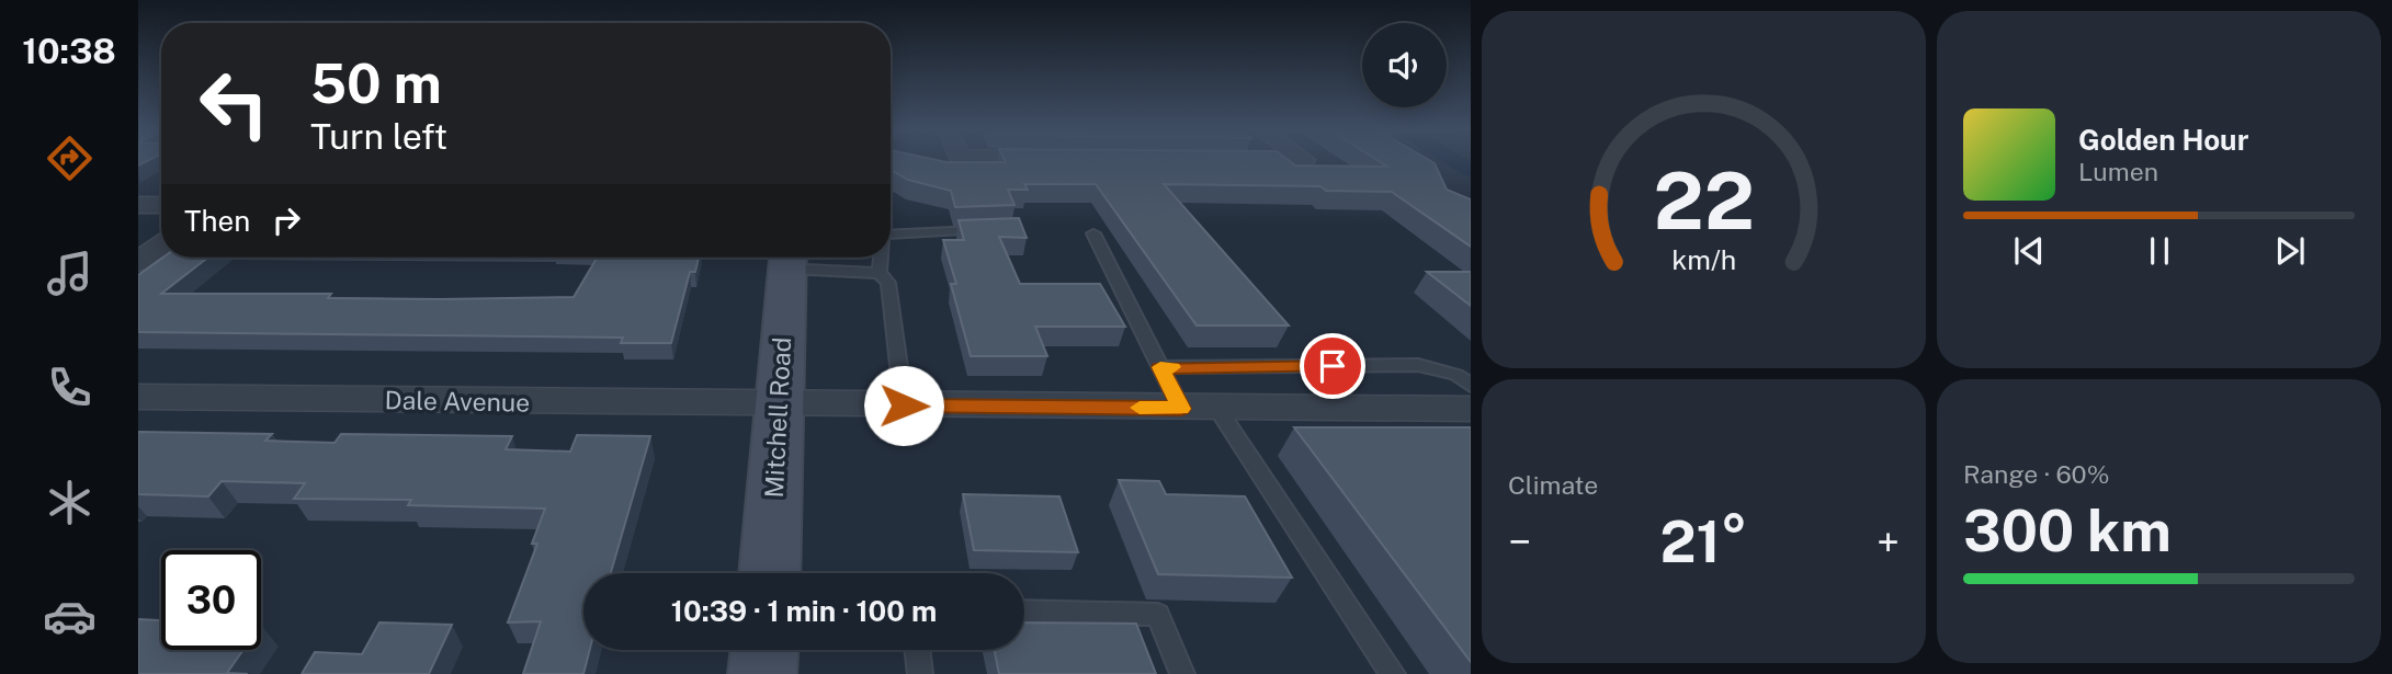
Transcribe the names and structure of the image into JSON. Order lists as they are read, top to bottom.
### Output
{
  "streets": {
    "main road": ["Mitchell Road"],
    "street": ["Dale Avenue"]
  },
  "crossings": [
    ["Dale Avenue", "Mitchell Road"]
  ],
  "page": {
    "tabs": "10:38",
    "turn": ["50 m", "Turn left"],
    "song": ["Golden Hour", "Lumen"],
    "then": "Then",
    "tile": [
      "Climate",
      ["Range · 60%", "300 km"]
    ],
    "heat": ["−", "21°", "+"],
    "limit": "30",
    "trip": "10:39 · 1 min · 100 m",
    "gauge": ["22", "km/h"]
  }
}
